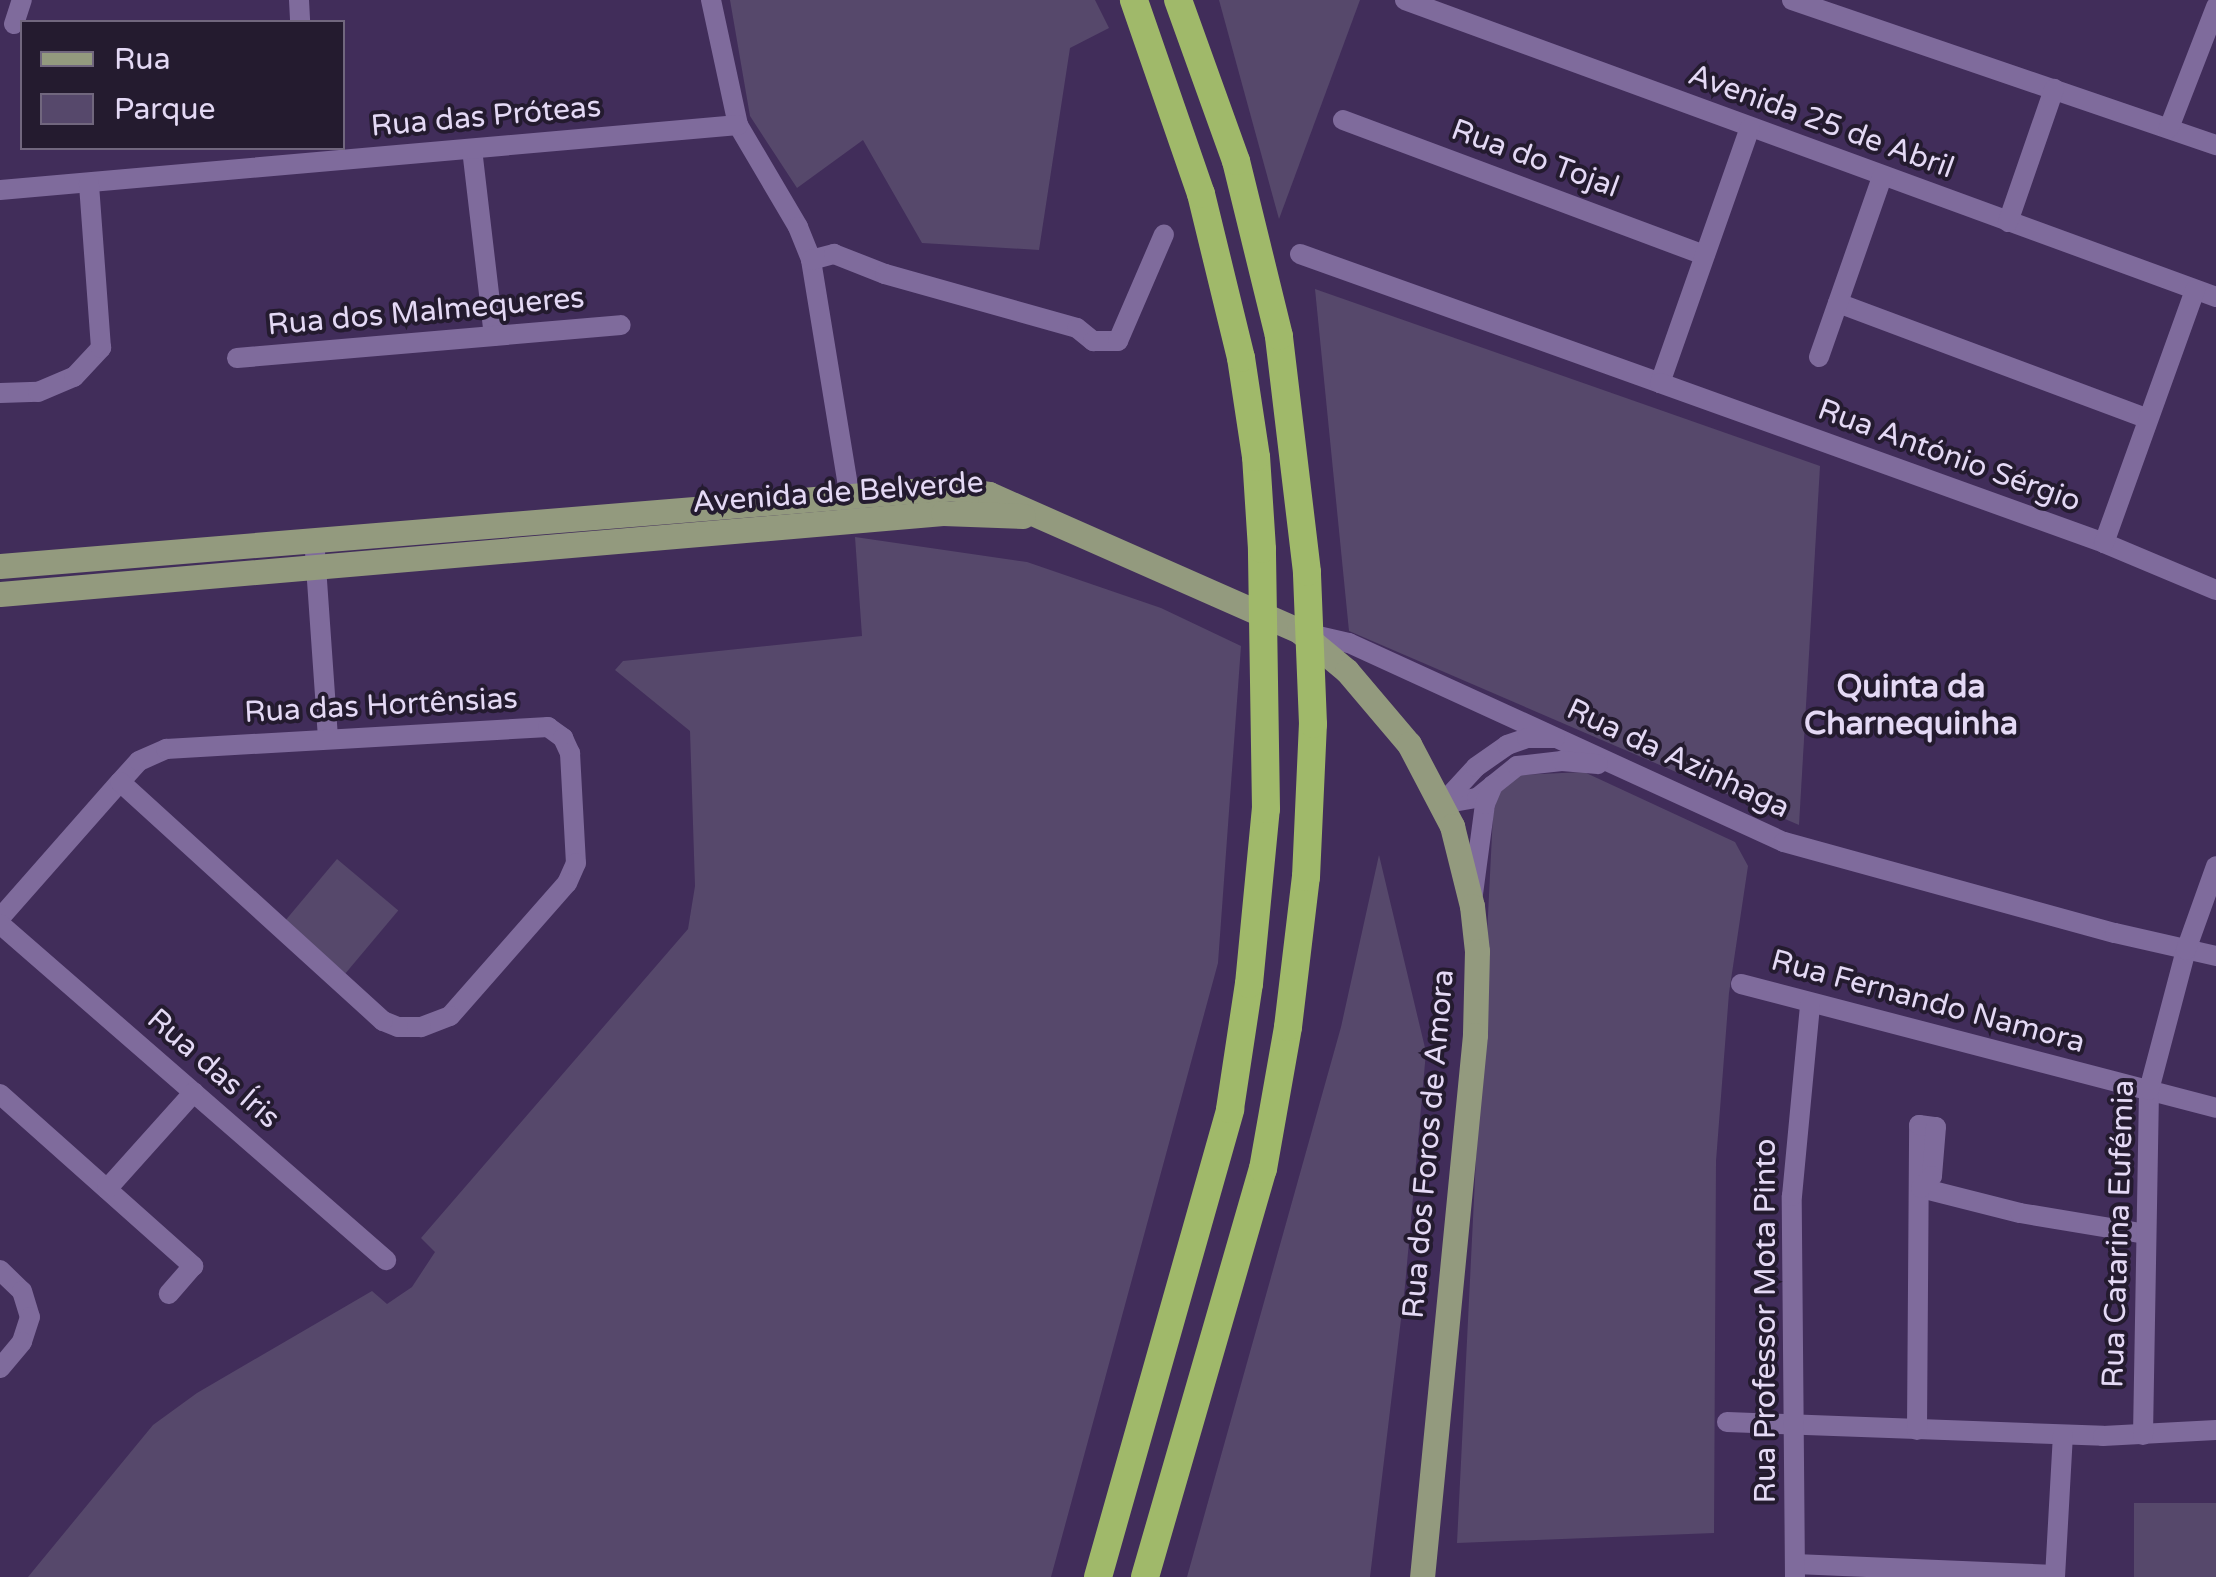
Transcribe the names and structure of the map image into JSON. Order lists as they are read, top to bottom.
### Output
{
  "streets": {
    "main road": ["Avenida de Belverde", "Rua dos Foros de Amora"],
    "street": [
      "Rua das Próteas",
      "Avenida 25 de Abril",
      "Rua do Tojal",
      "Rua dos Malmequeres",
      "Rua António Sérgio",
      "Rua das Hortênsias",
      "Rua da Azinhaga",
      "Rua Fernando Namora",
      "Rua das Íris",
      "Rua Catarina Eufémia",
      "Rua Professor Mota Pinto"
    ]
  },
  "crossings": [
    ["Avenida de Belverde", "Rua dos Foros de Amora"],
    ["Rua da Azinhaga", "Rua dos Foros de Amora"],
    ["Rua da Azinhaga", "Rua Catarina Eufémia"],
    ["Rua Fernando Namora", "Rua Catarina Eufémia"],
    ["Rua Fernando Namora", "Rua Professor Mota Pinto"]
  ],
  "districts": ["Quinta da Charnequinha"],
  "legend": ["Rua", "Parque"]
}
